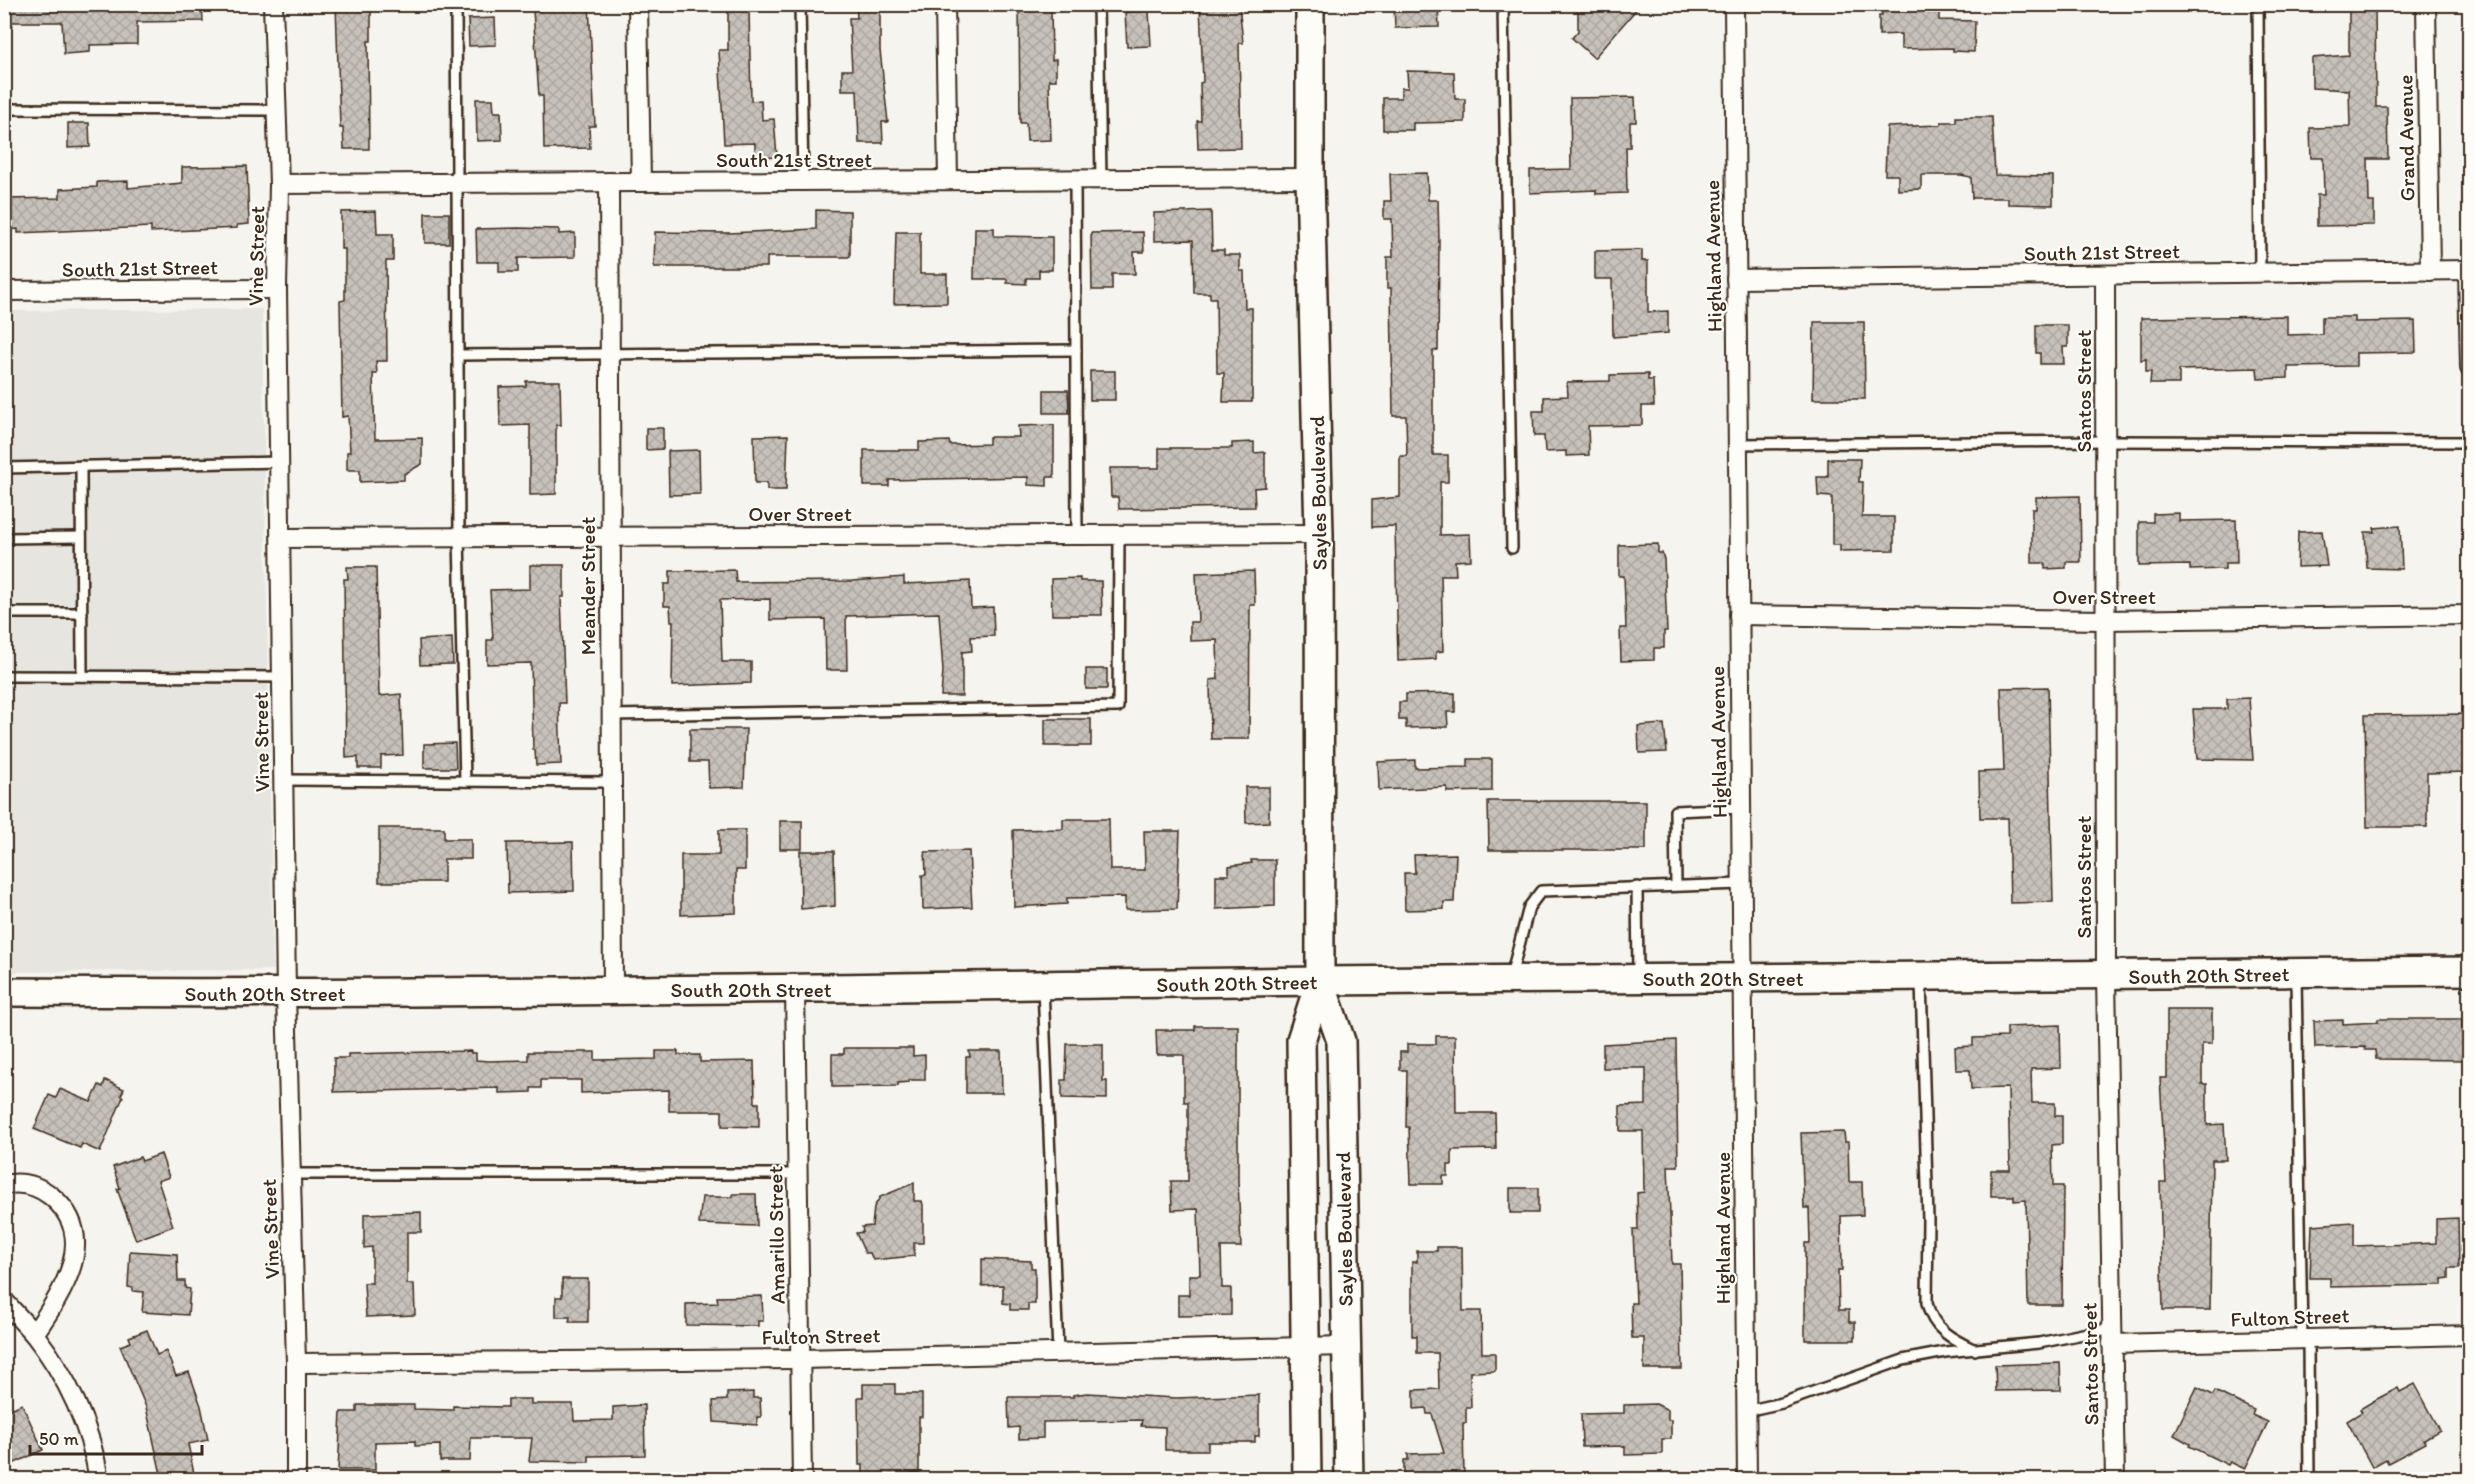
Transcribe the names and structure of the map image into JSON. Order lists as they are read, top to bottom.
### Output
{
  "streets": {
    "street": [
      "Grand Avenue",
      "South 21st Street",
      "Vine Street",
      "Highland Avenue",
      "Santos Street",
      "Sayles Boulevard",
      "Over Street",
      "Meander Street",
      "South 20th Street",
      "Amarillo Street",
      "Fulton Street"
    ]
  },
  "crossings": [
    ["Grand Avenue", "South 21st Street"],
    ["South 21st Street", "Vine Street"],
    ["South 21st Street", "Highland Avenue"],
    ["South 21st Street", "Santos Street"],
    ["South 21st Street", "Sayles Boulevard"],
    ["South 21st Street", "Meander Street"],
    ["Vine Street", "Over Street"],
    ["Vine Street", "South 20th Street"],
    ["Vine Street", "Fulton Street"],
    ["Highland Avenue", "Over Street"],
    ["Highland Avenue", "South 20th Street"],
    ["Santos Street", "Over Street"],
    ["Santos Street", "South 20th Street"],
    ["Santos Street", "Fulton Street"],
    ["Sayles Boulevard", "Over Street"],
    ["Sayles Boulevard", "South 20th Street"],
    ["Sayles Boulevard", "Fulton Street"],
    ["Over Street", "Meander Street"],
    ["Meander Street", "South 20th Street"],
    ["South 20th Street", "Amarillo Street"],
    ["Amarillo Street", "Fulton Street"]
  ],
  "scale_bar": "50 m"
}
